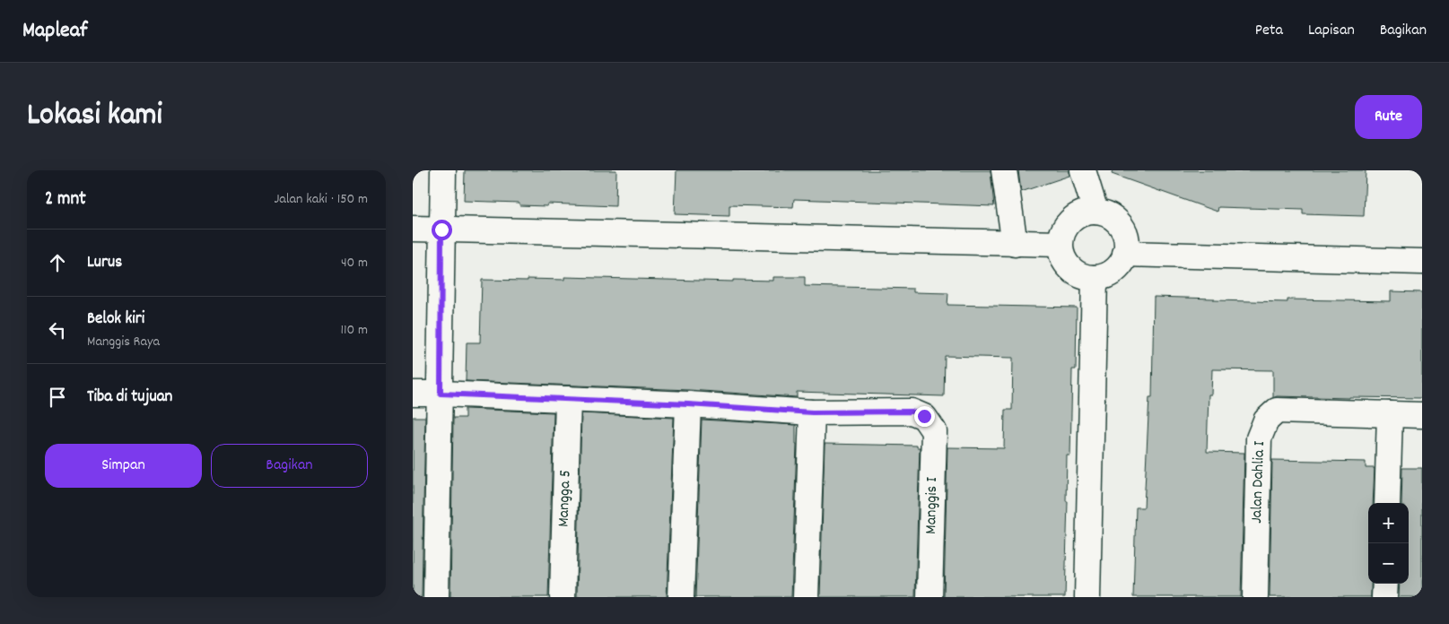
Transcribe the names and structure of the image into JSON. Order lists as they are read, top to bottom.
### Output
{
  "streets": {
    "street": ["Jalan Dahlia I", "Mangga 5", "Manggis I"]
  },
  "page": {
    "header": "Mapleaf",
    "nav": ["Peta", "Lapisan", "Bagikan"],
    "title": "Lokasi kami",
    "buttons": [
      "Rute",
      ["Simpan", "Bagikan"]
    ],
    "heading": ["2 mnt", "Jalan kaki · 150 m"],
    "list": [
      ["Lurus", "40 m"],
      ["Belok kiri", "Manggis Raya", "110 m"],
      "Tiba di tujuan"
    ],
    "map_buttons": ["+", "−"]
  }
}
